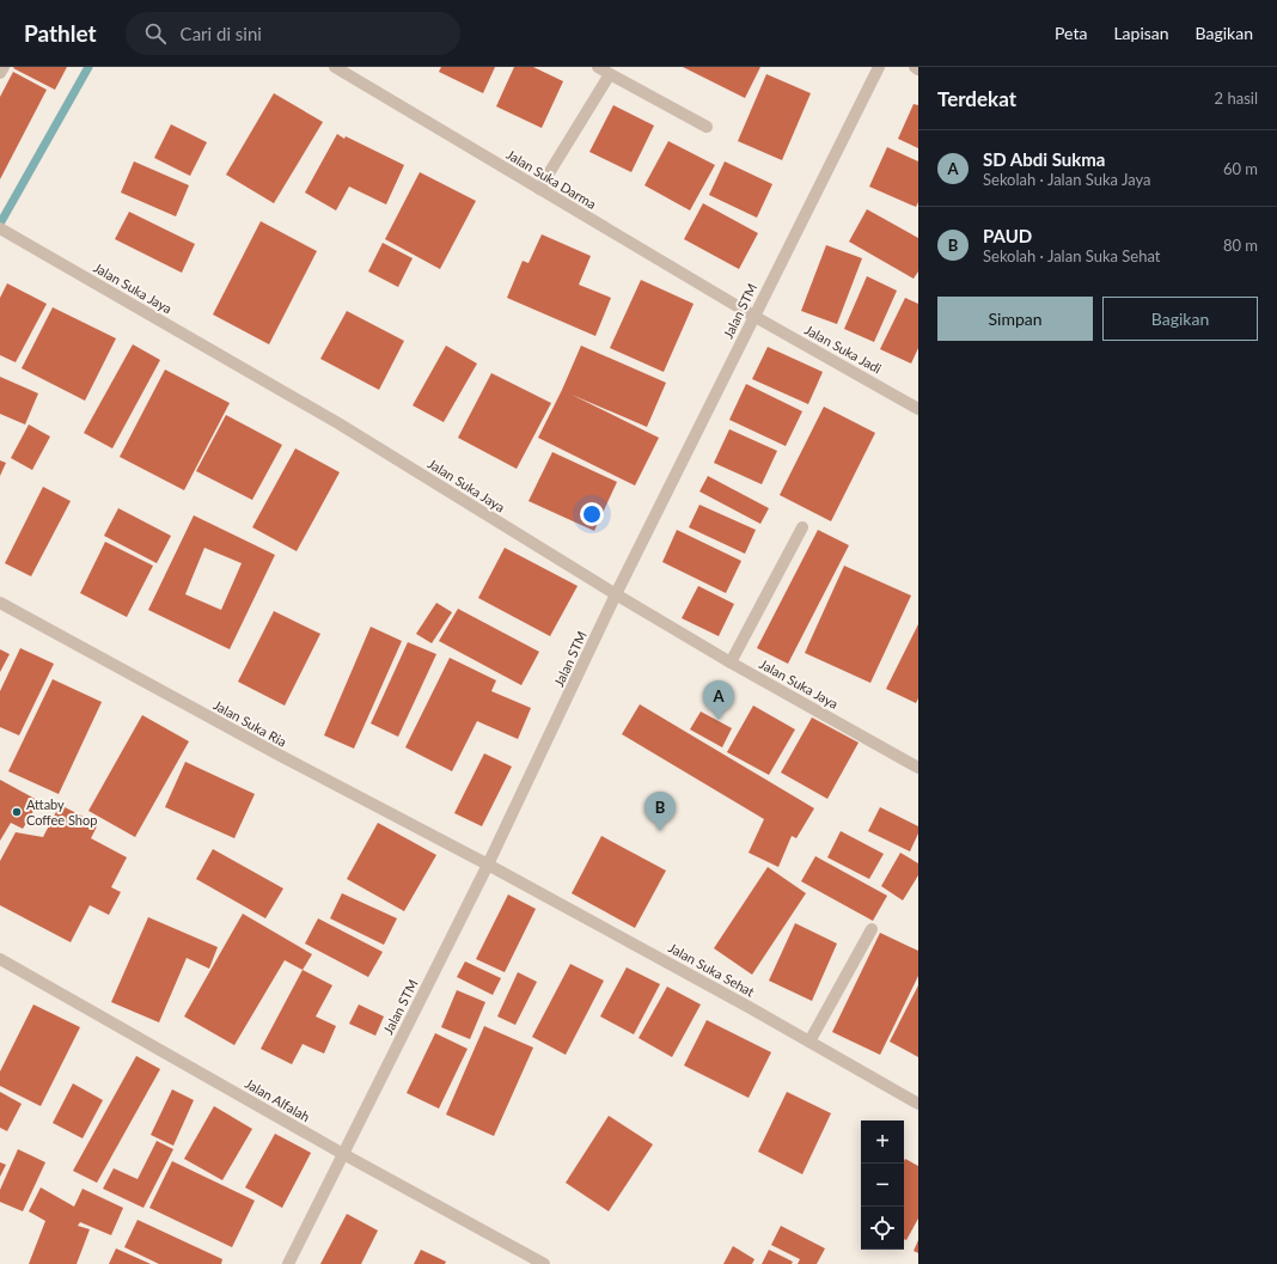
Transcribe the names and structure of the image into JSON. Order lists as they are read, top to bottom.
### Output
{
  "streets": {
    "street": [
      "Jalan Suka Darma",
      "Jalan Suka Jaya",
      "Jalan STM",
      "Jalan Suka Jadi",
      "Jalan Suka Ria",
      "Jalan Suka Sehat",
      "Jalan Alfalah"
    ]
  },
  "crossings": [
    ["Jalan Suka Darma", "Jalan STM"],
    ["Jalan Suka Darma", "Jalan Suka Jadi"],
    ["Jalan Suka Jaya", "Jalan STM"],
    ["Jalan STM", "Jalan Suka Jadi"],
    ["Jalan STM", "Jalan Suka Ria"],
    ["Jalan STM", "Jalan Suka Sehat"],
    ["Jalan STM", "Jalan Alfalah"],
    ["Jalan Suka Ria", "Jalan Suka Sehat"]
  ],
  "places": ["Attaby Coffee Shop"],
  "page": {
    "header": "Pathlet",
    "search": "Cari di sini",
    "nav": ["Peta", "Lapisan", "Bagikan"],
    "heading": ["Terdekat", "2 hasil"],
    "list": [
      {
        "mark": "A",
        "name": "SD Abdi Sukma",
        "note": "Sekolah · Jalan Suka Jaya",
        "value": "60 m"
      },
      {
        "mark": "B",
        "name": "PAUD",
        "note": "Sekolah · Jalan Suka Sehat",
        "value": "80 m"
      }
    ],
    "buttons": ["Simpan", "Bagikan"],
    "pins": ["A", "B"],
    "map_buttons": ["+", "−"]
  }
}
